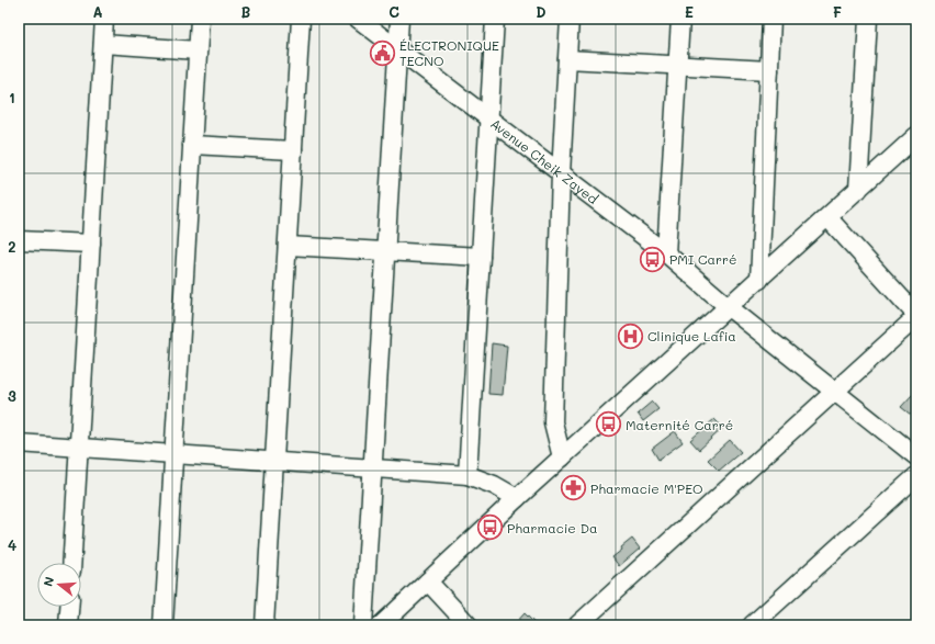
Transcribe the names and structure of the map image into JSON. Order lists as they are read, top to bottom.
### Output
{
  "streets": {
    "street": ["Avenue Cheik Zayed"]
  },
  "places": {
    "public building": ["ÉLECTRONIQUE TECNO"],
    "bus stop": ["PMI Carré", "Maternité Carré", "Pharmacie Da"],
    "hospital": ["Clinique Lafia"],
    "pharmacy": ["Pharmacie M'PEO"]
  },
  "north": "left",
  "grid": {
    "columns": [
      "A",
      "B",
      "C",
      "D",
      "E",
      "F"
    ],
    "rows": [
      "1",
      "2",
      "3",
      "4"
    ]
  }
}
